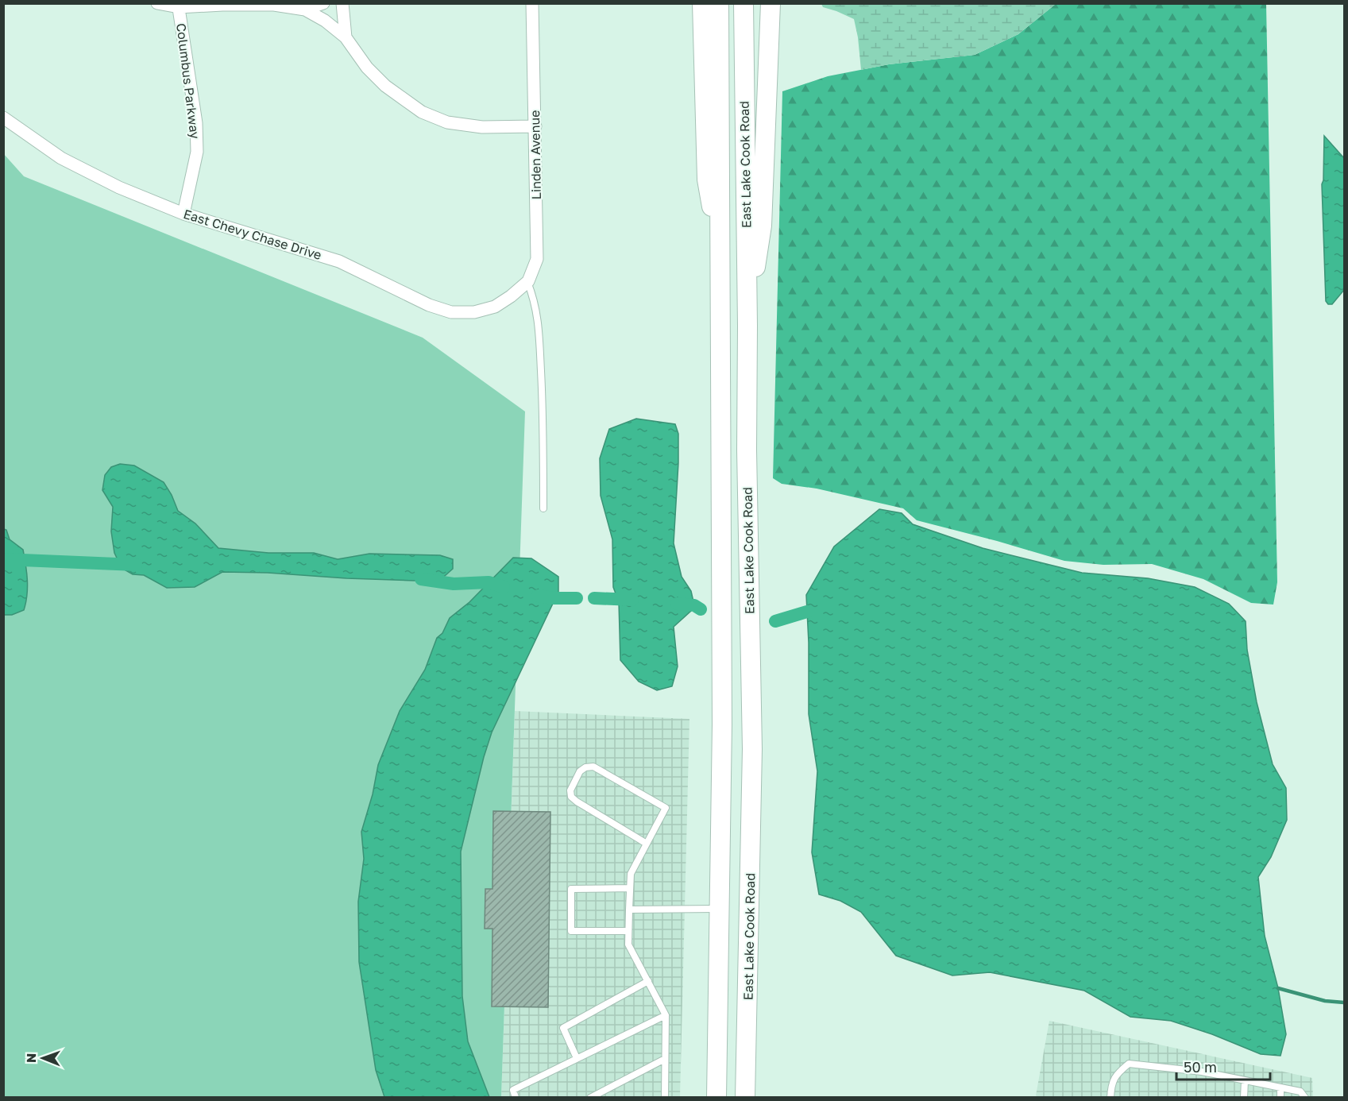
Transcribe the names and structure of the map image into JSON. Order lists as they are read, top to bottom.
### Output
{
  "streets": {
    "main road": ["East Lake Cook Road"],
    "street": ["Columbus Parkway", "Linden Avenue", "East Chevy Chase Drive"]
  },
  "crossings": [
    ["Columbus Parkway", "East Chevy Chase Drive"],
    ["Linden Avenue", "East Chevy Chase Drive"]
  ],
  "scale_bar": "50 m",
  "north": "left"
}
